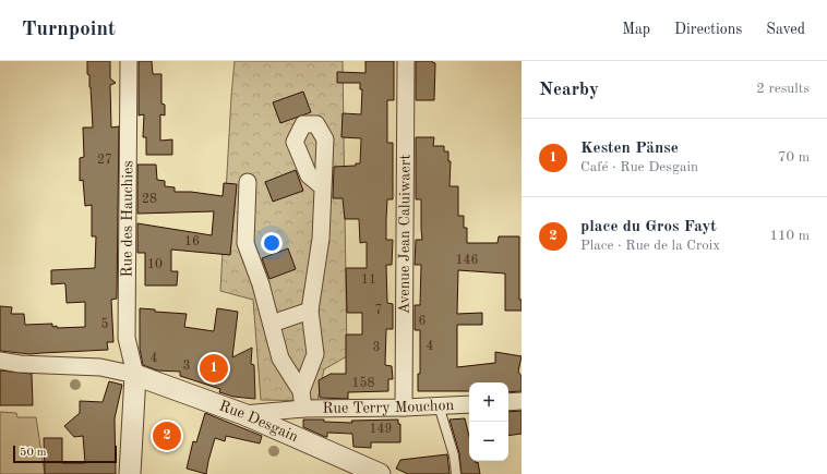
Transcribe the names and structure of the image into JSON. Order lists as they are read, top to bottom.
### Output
{
  "streets": {
    "street": [
      "Rue des Hauchies",
      "Avenue Jean Caluiwaert",
      "Rue Terry Mouchon",
      "Rue Desgain"
    ]
  },
  "crossings": [
    ["Rue des Hauchies", "Rue Desgain"],
    ["Avenue Jean Caluiwaert", "Rue Terry Mouchon"],
    ["Rue Terry Mouchon", "Rue Desgain"]
  ],
  "house_numbers": [
    "27",
    "28",
    "16",
    "146",
    "10",
    "11",
    "7",
    "6",
    "5",
    "4",
    "3",
    "4",
    "3",
    "158",
    "149"
  ],
  "scale_bar": "50 m",
  "page": {
    "header": "Turnpoint",
    "nav": ["Map", "Directions", "Saved"],
    "heading": ["Nearby", "2 results"],
    "list": [
      {
        "mark": "1",
        "name": "Kesten Pänse",
        "note": "Café · Rue Desgain",
        "value": "70 m"
      },
      {
        "mark": "2",
        "name": "place du Gros Fayt",
        "note": "Place · Rue de la Croix",
        "value": "110 m"
      }
    ],
    "pins": ["1", "2"],
    "map_buttons": ["+", "−"],
    "scale": "50 m"
  }
}
